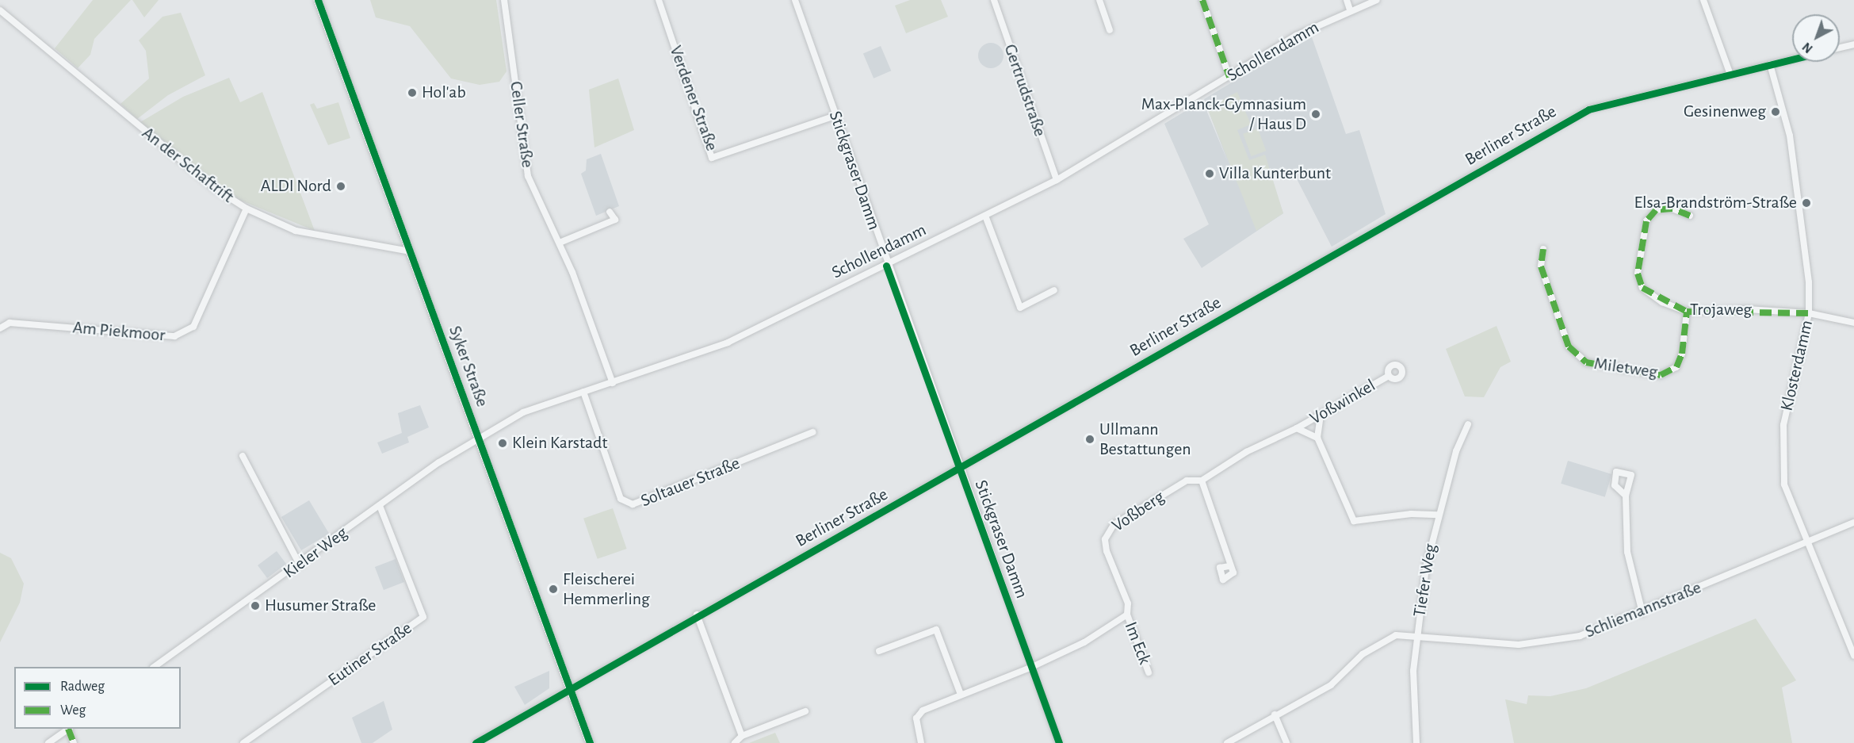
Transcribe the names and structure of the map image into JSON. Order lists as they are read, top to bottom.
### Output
{
  "streets": {
    "main road": ["Syker Straße"],
    "street": [
      "Schollendamm",
      "Gertrudstraße",
      "Verdener Straße",
      "Celler Straße",
      "Berliner Straße",
      "An der Schaftrift",
      "Stickgraser Damm",
      "Trojaweg",
      "Am Piekmoor",
      "Klosterdamm",
      "Miletweg",
      "Voßwinkel",
      "Soltauer Straße",
      "Voßberg",
      "Kieler Weg",
      "Tiefer Weg",
      "Schliemannstraße",
      "Im Eck",
      "Eutiner Straße"
    ]
  },
  "crossings": [
    ["Schollendamm", "Gertrudstraße"],
    ["Schollendamm", "Celler Straße"],
    ["Schollendamm", "Stickgraser Damm"],
    ["Schollendamm", "Syker Straße"],
    ["Schollendamm", "Soltauer Straße"],
    ["Schollendamm", "Kieler Weg"],
    ["Verdener Straße", "Stickgraser Damm"],
    ["Berliner Straße", "Stickgraser Damm"],
    ["Berliner Straße", "Klosterdamm"],
    ["Berliner Straße", "Syker Straße"],
    ["An der Schaftrift", "Am Piekmoor"],
    ["An der Schaftrift", "Syker Straße"],
    ["Trojaweg", "Klosterdamm"],
    ["Trojaweg", "Miletweg"],
    ["Klosterdamm", "Schliemannstraße"],
    ["Syker Straße", "Kieler Weg"],
    ["Voßwinkel", "Voßberg"],
    ["Voßberg", "Im Eck"],
    ["Kieler Weg", "Eutiner Straße"],
    ["Tiefer Weg", "Schliemannstraße"]
  ],
  "places": [
    "Hol'ab",
    "Gesinenweg",
    "Max-Planck-Gymnasium / Haus D",
    "Villa Kunterbunt",
    "ALDI Nord",
    "Elsa-Brandström-Straße",
    "Ullmann Bestattungen",
    "Klein Karstadt",
    "Fleischerei Hemmerling",
    "Husumer Straße"
  ],
  "legend": ["Radweg", "Weg"],
  "north": "bottom left"
}
